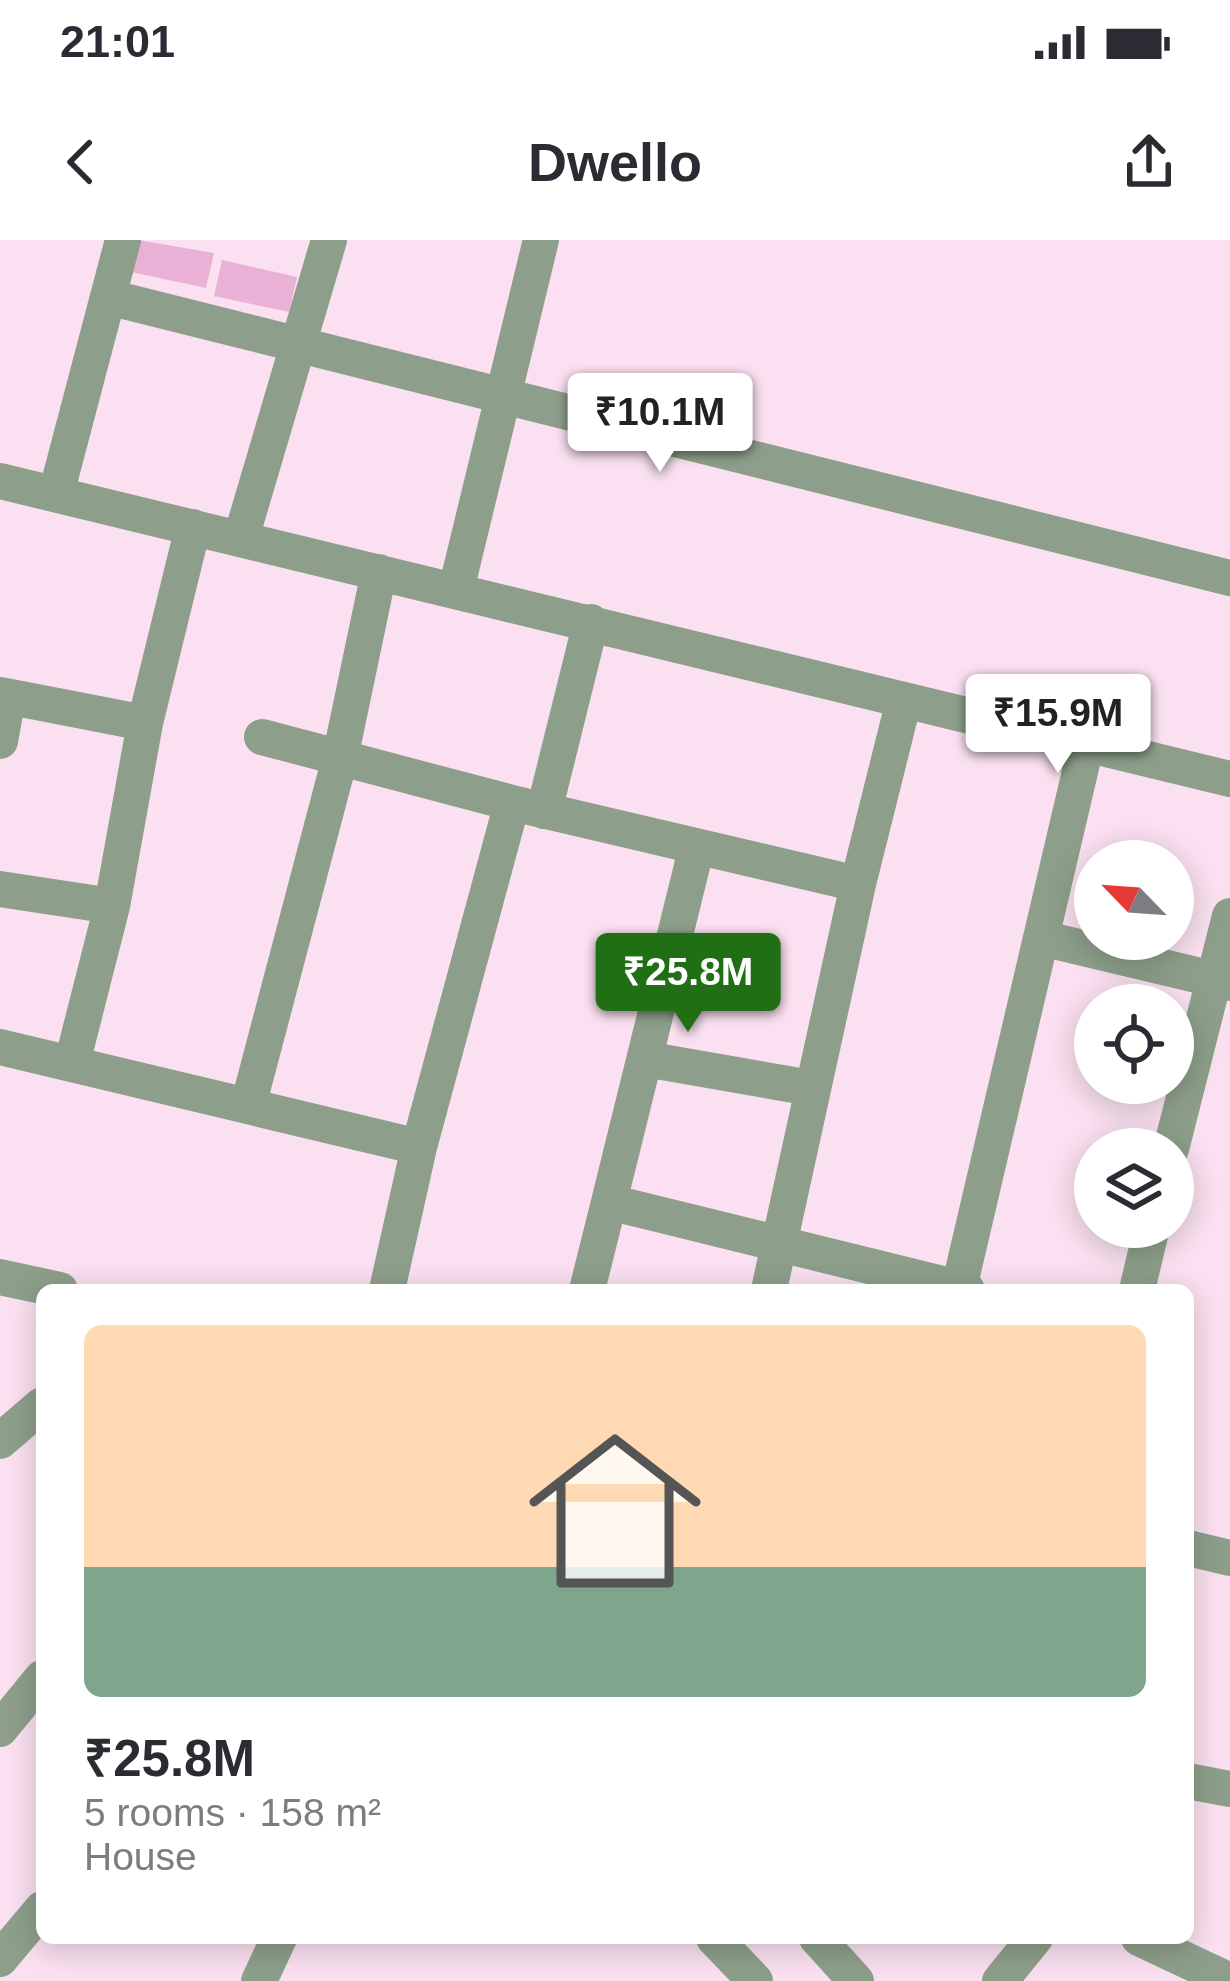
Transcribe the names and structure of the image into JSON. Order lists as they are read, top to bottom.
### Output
{
  "north": "top left",
  "page": {
    "status": "21:01",
    "header": "Dwello",
    "price": ["₹10.1M", "₹15.9M", "₹25.8M"],
    "list": [
      {
        "name": "₹25.8M",
        "note": "5 rooms · 158 m² · House"
      }
    ]
  }
}
